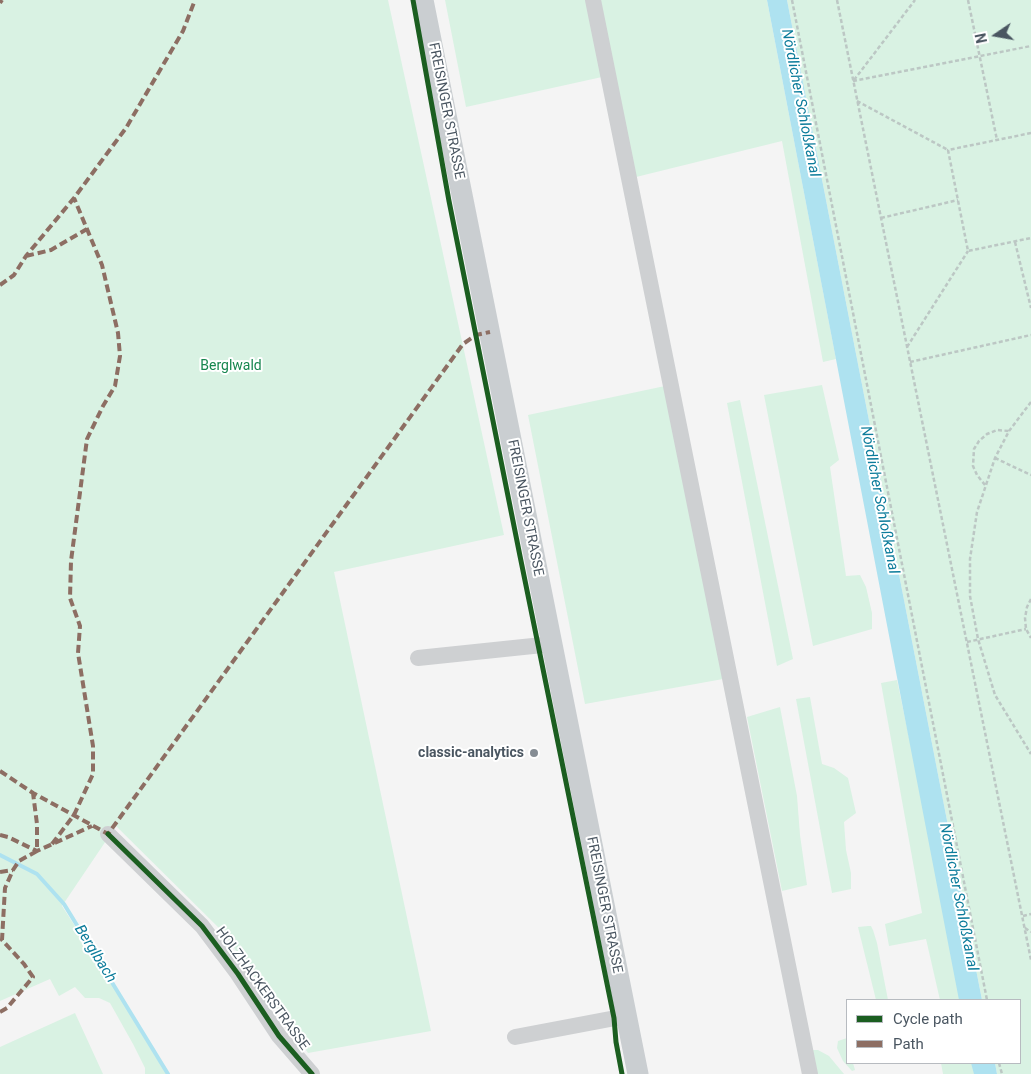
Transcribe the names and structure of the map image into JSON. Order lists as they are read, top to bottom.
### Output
{
  "streets": {
    "main road": ["FREISINGER STRASSE"],
    "street": ["HOLZHACKERSTRASSE"]
  },
  "water": ["Nördlicher Schloßkanal", "Berglbach"],
  "parks": ["Berglwald"],
  "places": ["classic-analytics"],
  "legend": ["Cycle path", "Path"],
  "north": "left"
}
